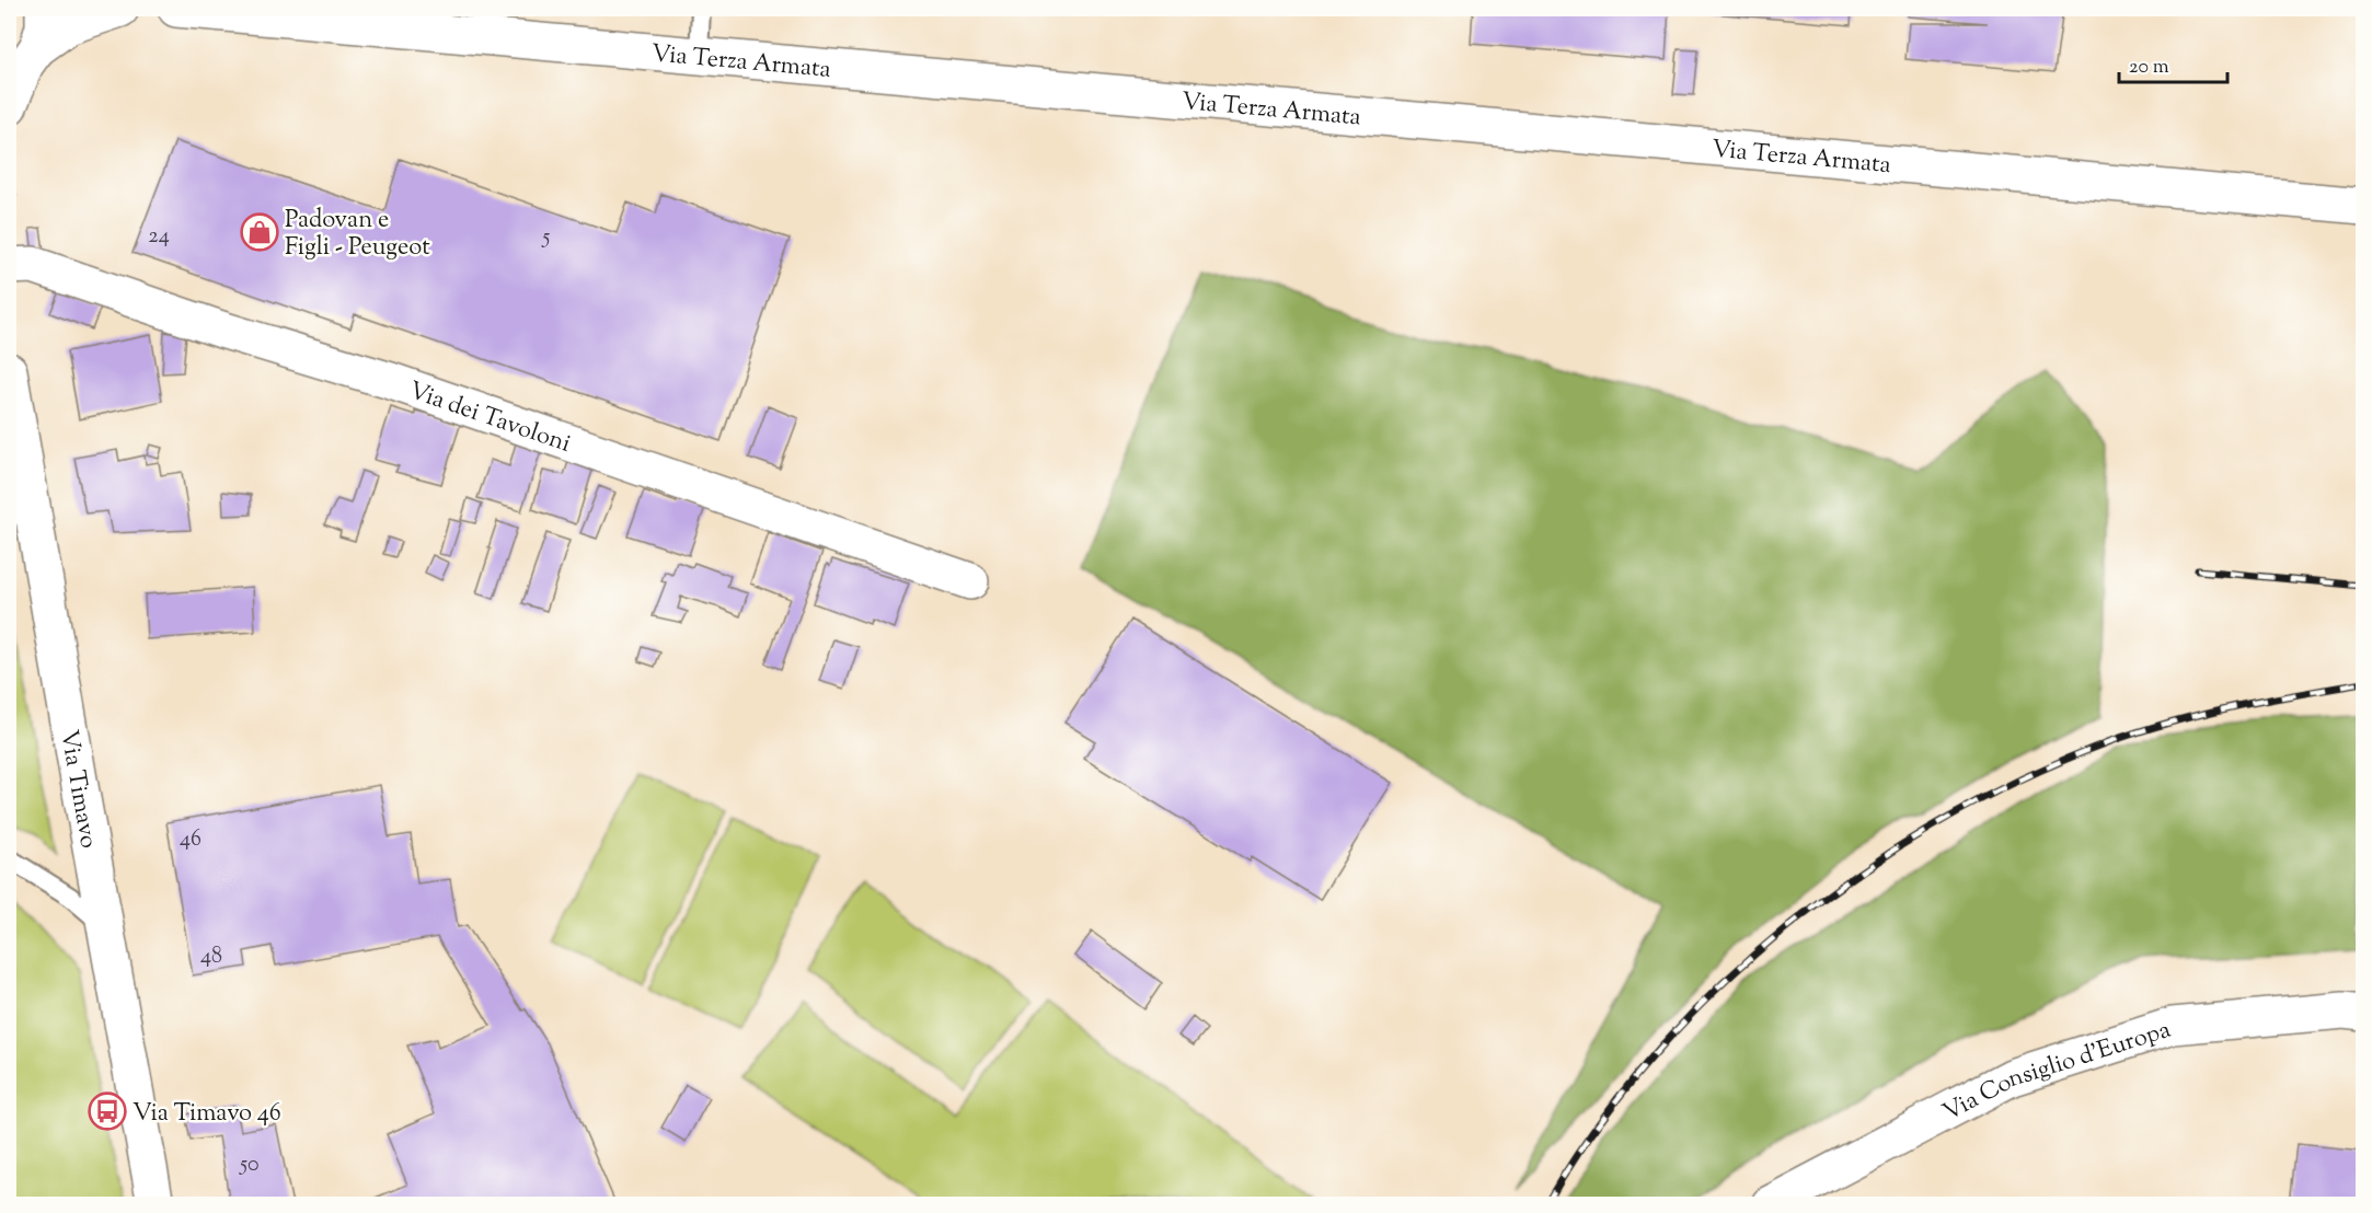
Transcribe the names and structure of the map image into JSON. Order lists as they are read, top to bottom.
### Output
{
  "streets": {
    "street": [
      "Via Terza Armata",
      "Via dei Tavoloni",
      "Via Timavo",
      "Via Consiglio d'Europa"
    ]
  },
  "places": {
    "shop": ["Padovan e Figli - Peugeot"],
    "bus stop": ["Via Timavo 46"]
  },
  "house_numbers": [
    "24",
    "5",
    "46",
    "48",
    "50"
  ],
  "scale_bar": "20 m"
}
